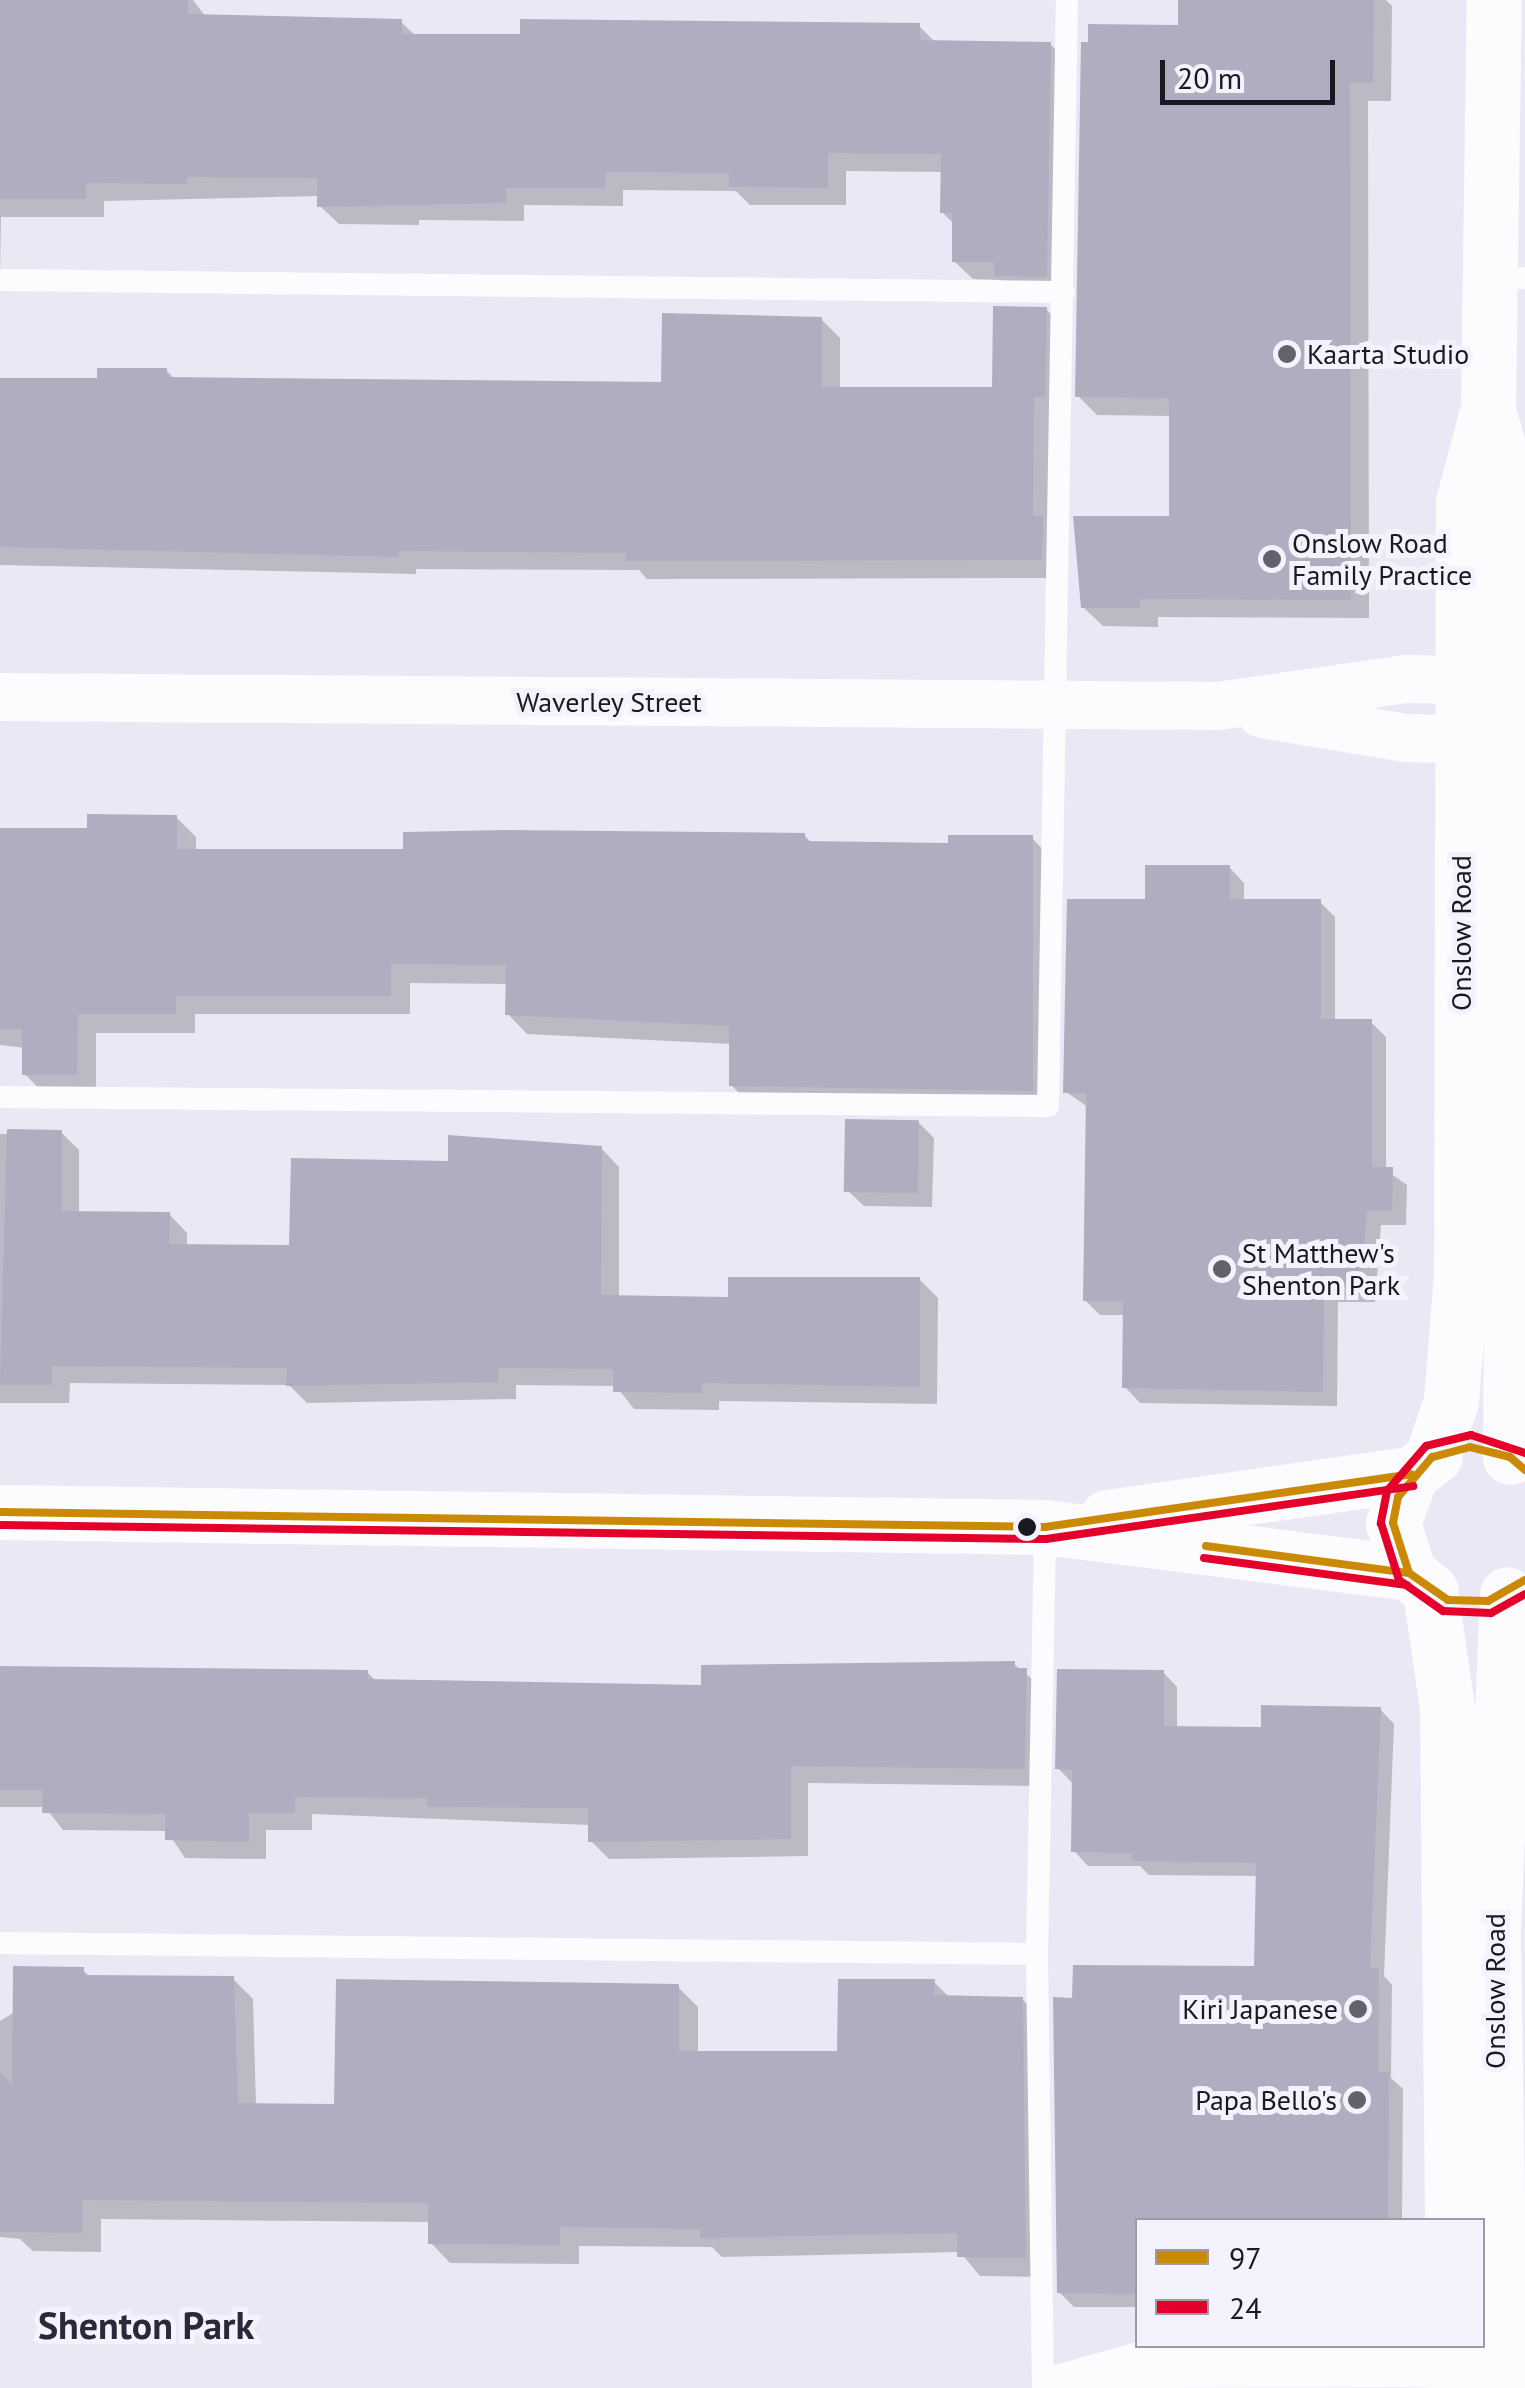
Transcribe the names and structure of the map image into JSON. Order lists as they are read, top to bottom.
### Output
{
  "streets": {
    "street": ["Waverley Street", "Onslow Road"]
  },
  "crossings": [
    ["Waverley Street", "Onslow Road"]
  ],
  "districts": ["Shenton Park"],
  "places": [
    "Kaarta Studio",
    "Onslow Road Family Practice",
    "St Matthew's Shenton Park",
    "Kiri Japanese",
    "Papa Bello's"
  ],
  "lines": ["transit line 24", "transit line 97"],
  "legend": ["97", "24"],
  "scale_bar": "20 m"
}
